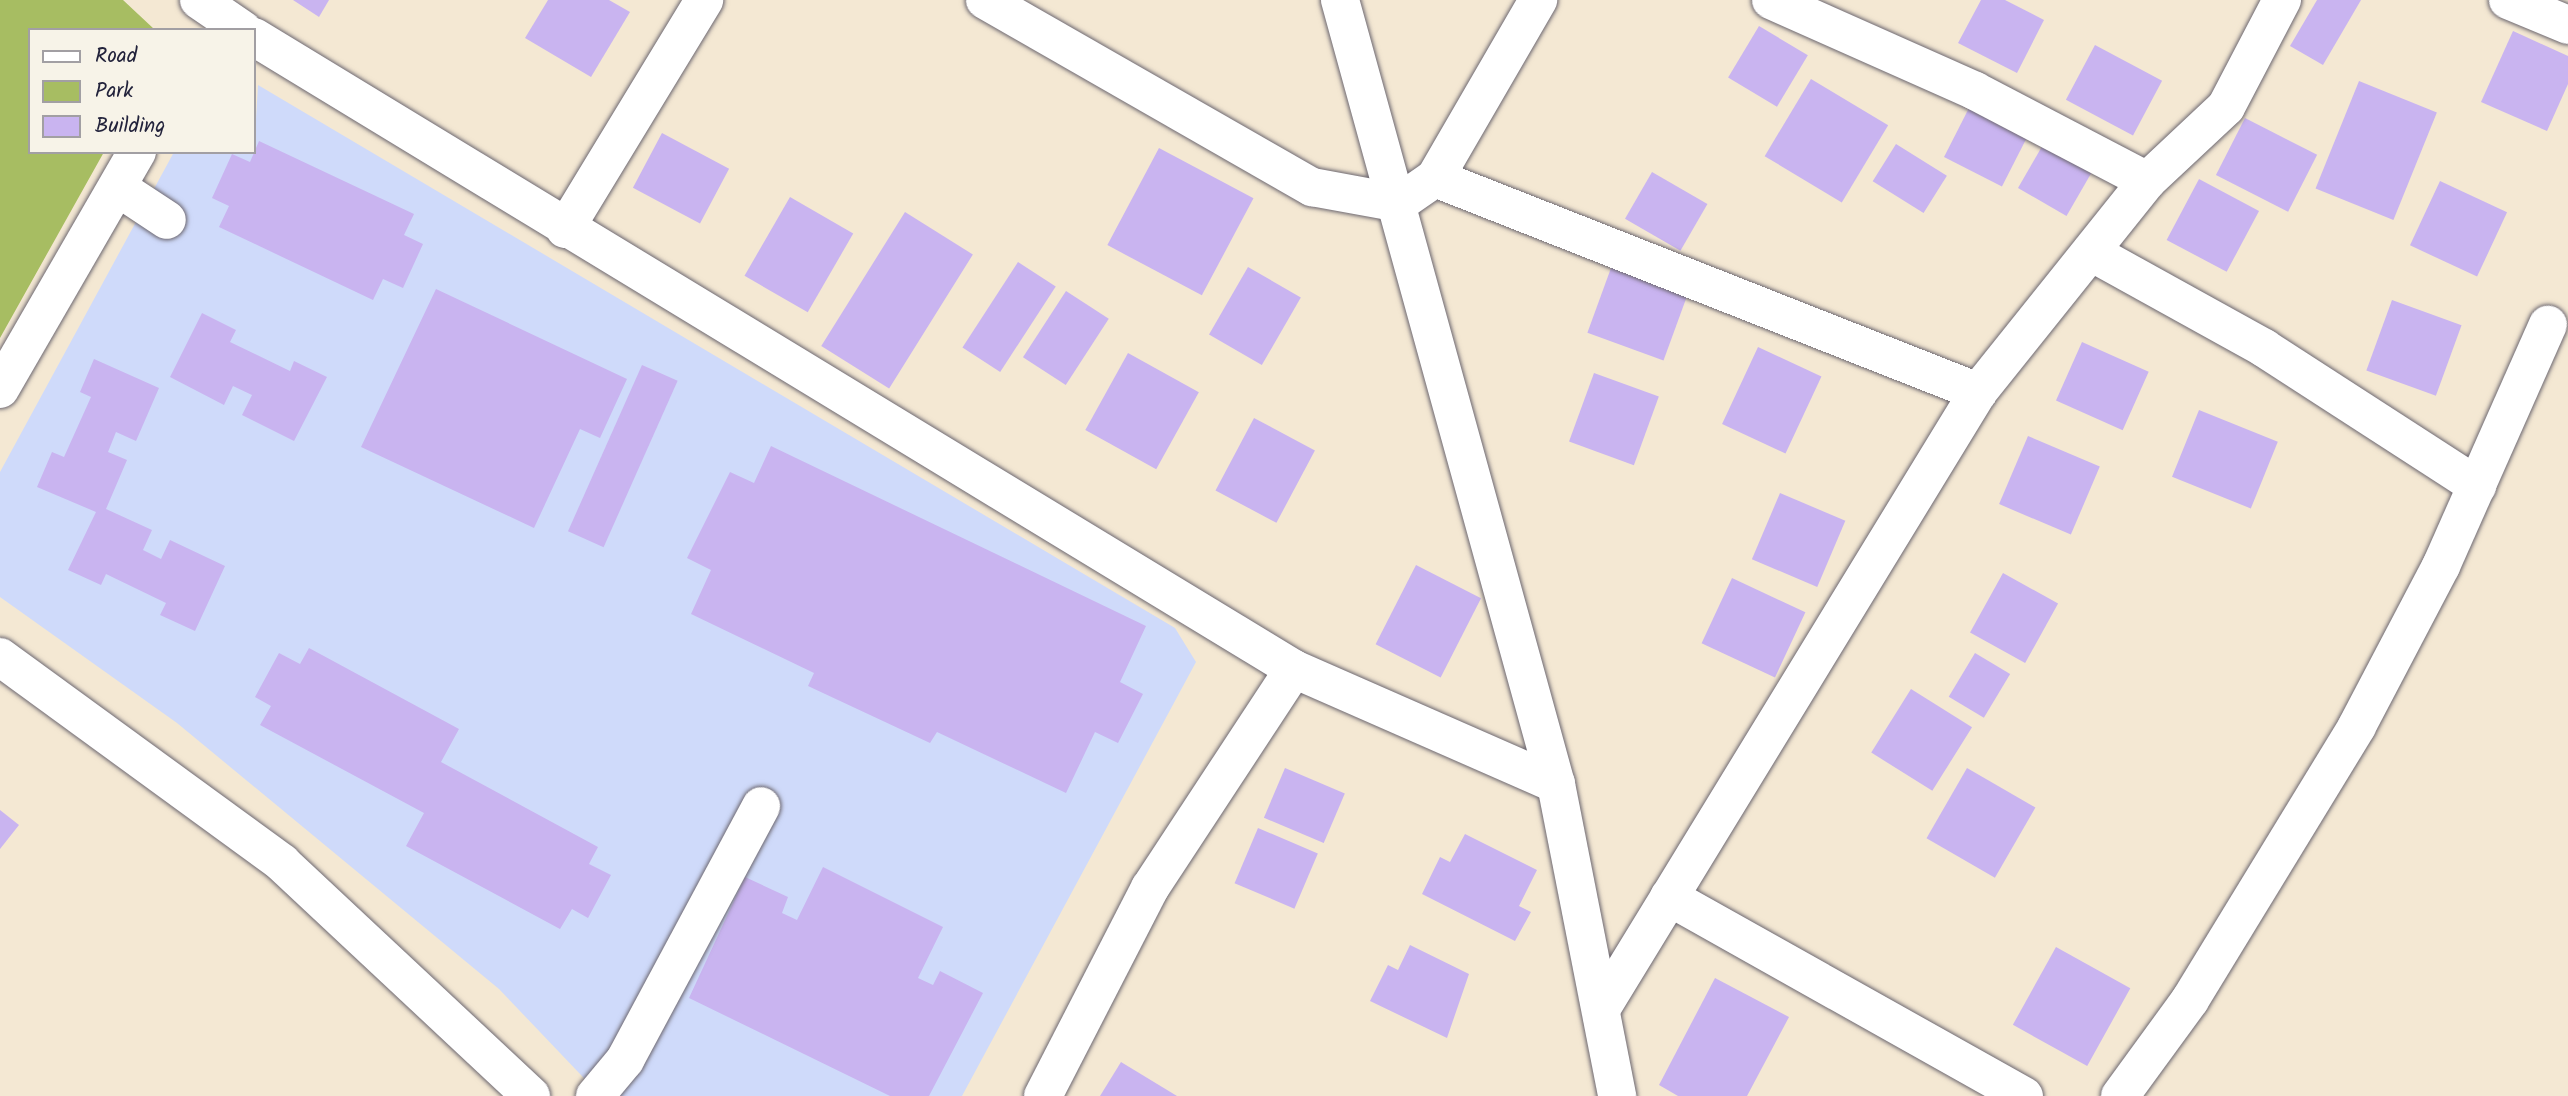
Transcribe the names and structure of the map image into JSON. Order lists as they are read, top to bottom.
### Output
{
  "legend": ["Road", "Park", "Building"]
}
